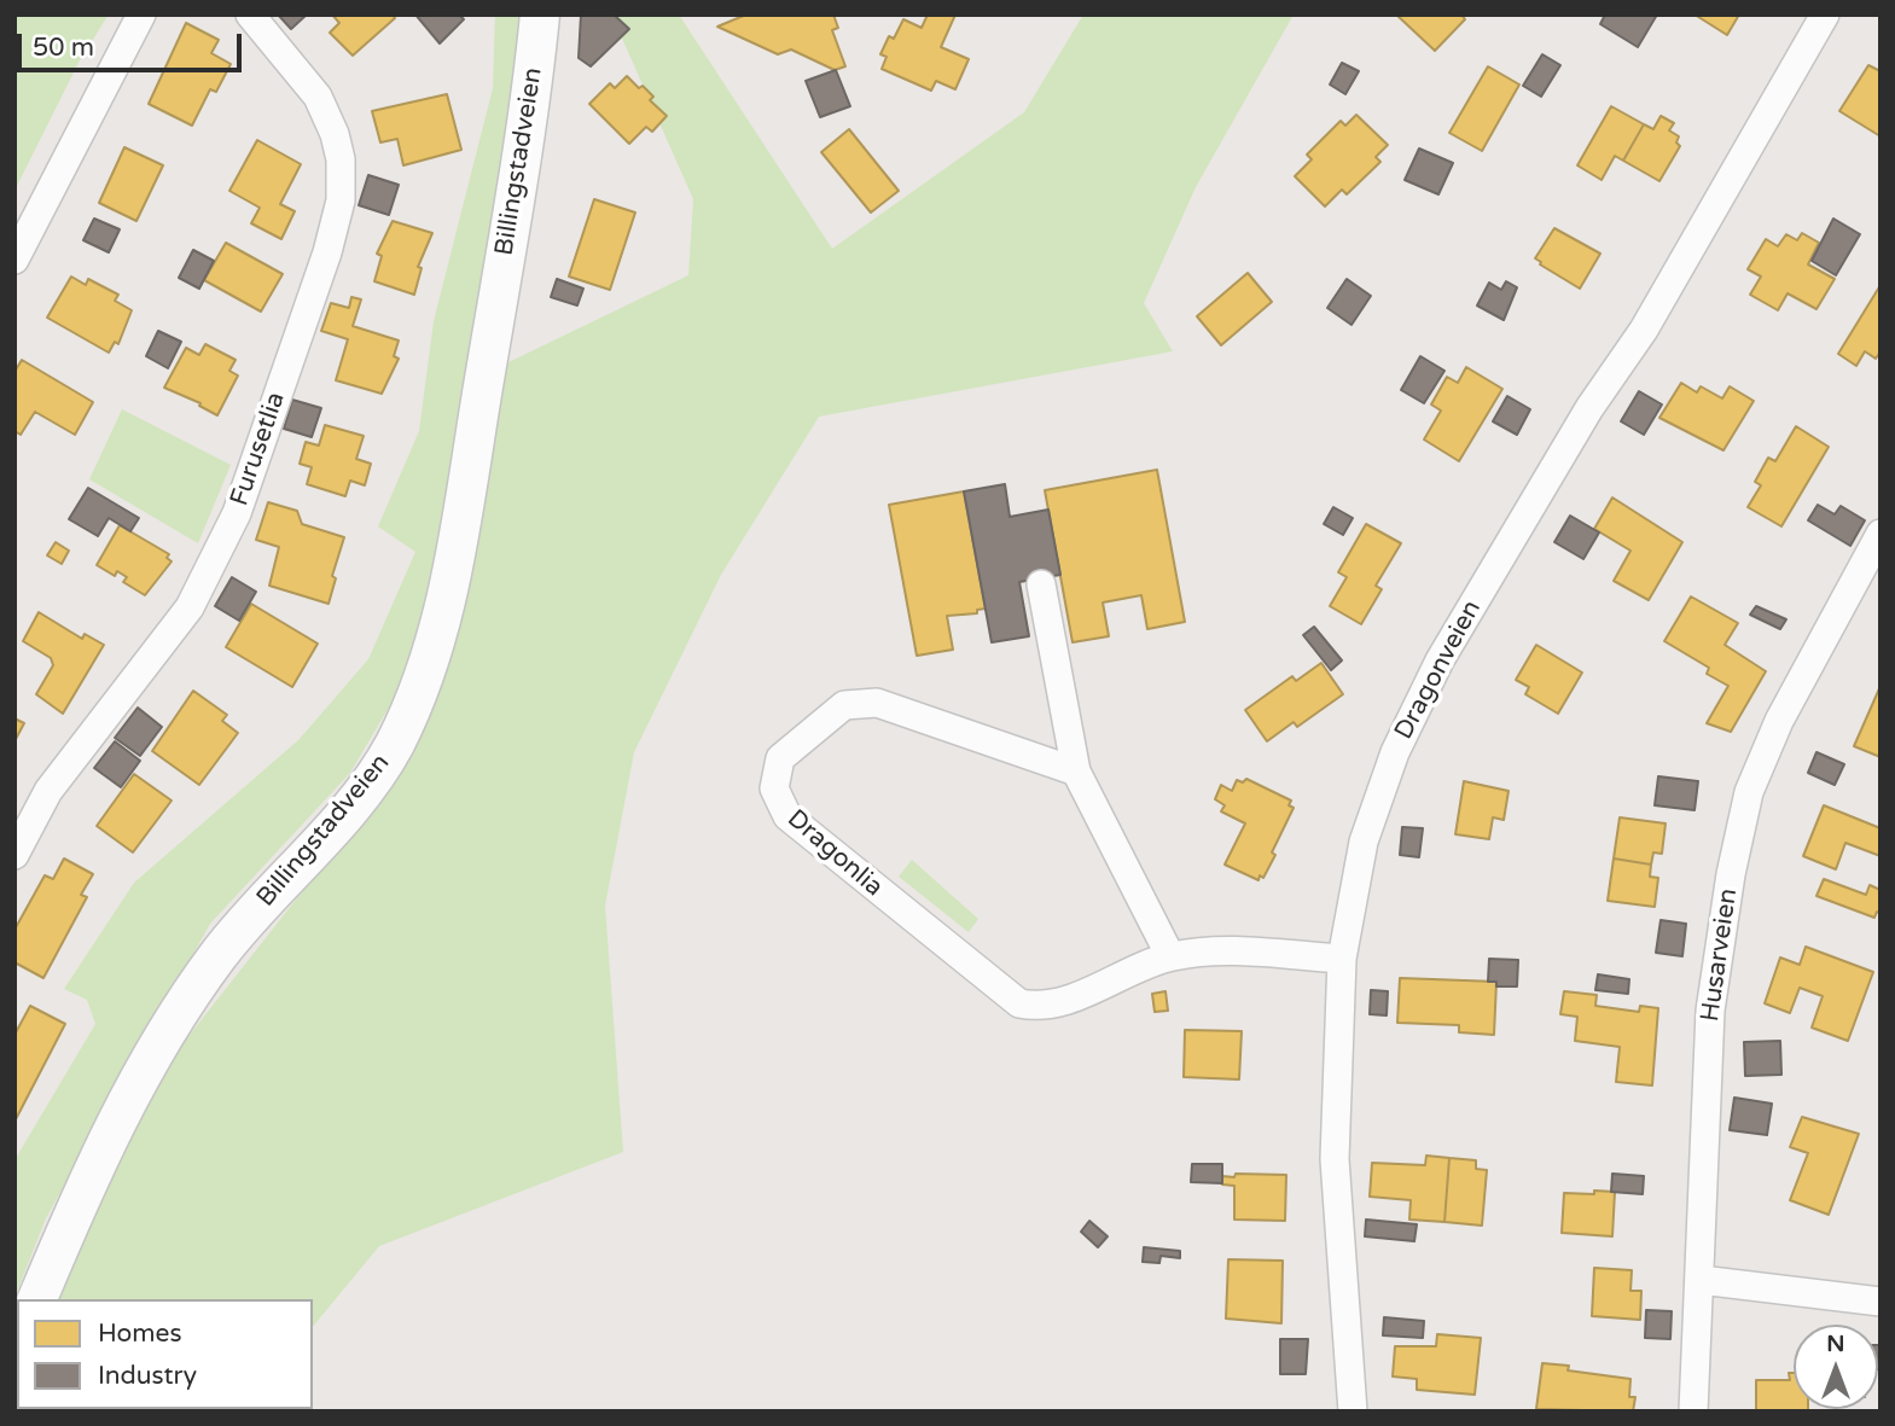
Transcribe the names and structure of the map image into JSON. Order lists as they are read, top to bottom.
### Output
{
  "streets": {
    "main road": ["Billingstadveien"],
    "street": [
      "Furusetlia",
      "Dragonveien",
      "Dragonlia",
      "Husarveien"
    ]
  },
  "crossings": [
    ["Dragonveien", "Dragonlia"]
  ],
  "legend": ["Homes", "Industry"],
  "scale_bar": "50 m",
  "north": "top"
}
